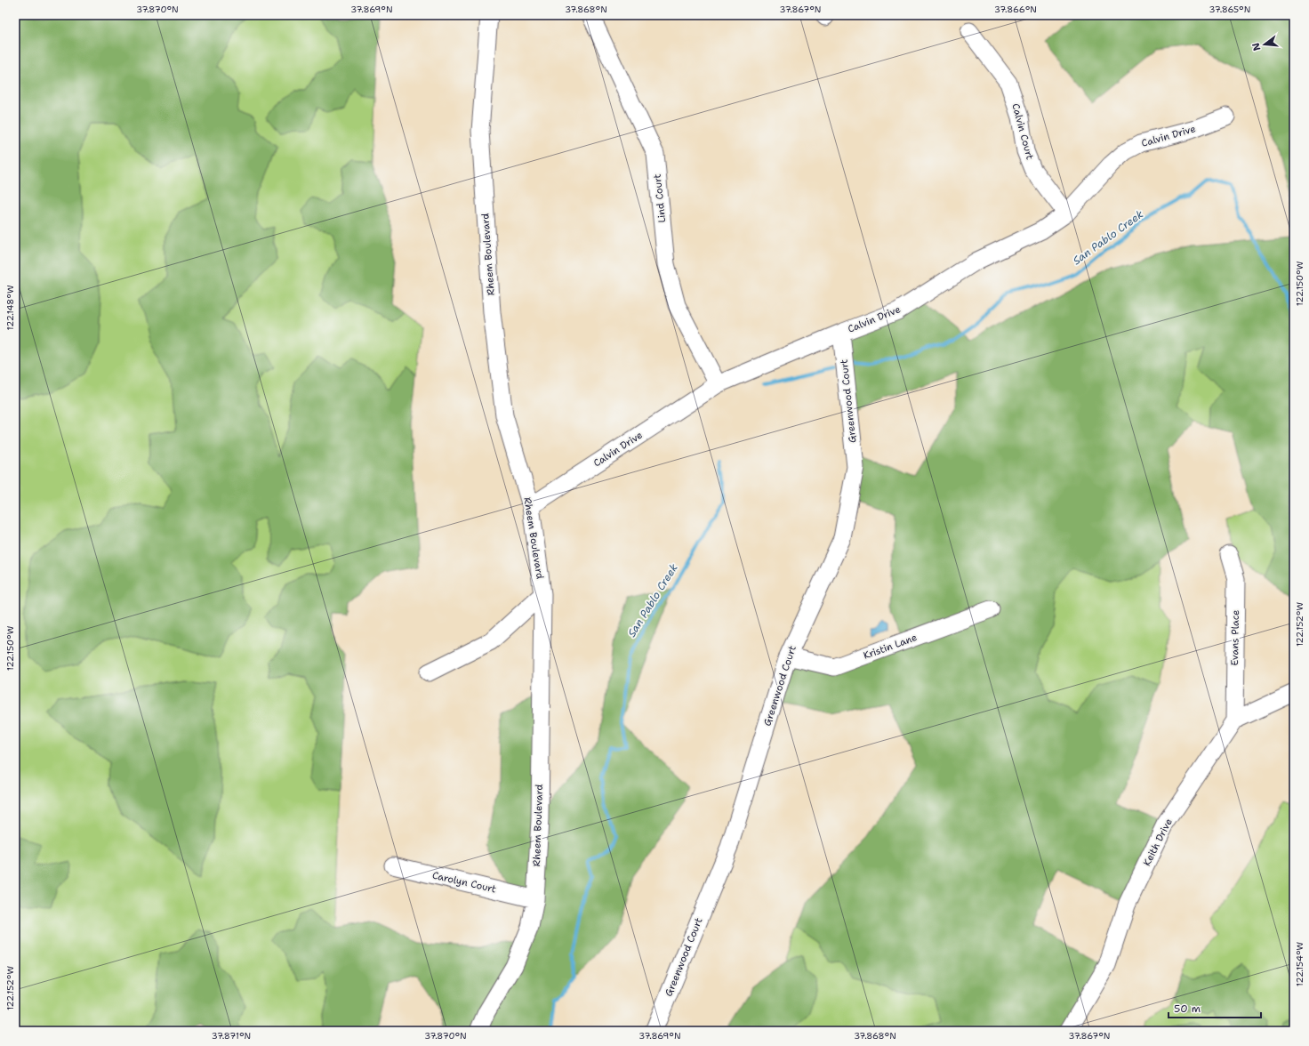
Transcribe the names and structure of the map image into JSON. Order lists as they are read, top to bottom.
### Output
{
  "streets": {
    "street": [
      "Calvin Court",
      "Calvin Drive",
      "Lind Court",
      "Rheem Boulevard",
      "Greenwood Court",
      "Evans Place",
      "Kristin Lane",
      "Keith Drive",
      "Carolyn Court"
    ]
  },
  "crossings": [
    ["Calvin Court", "Calvin Drive"],
    ["Calvin Drive", "Lind Court"],
    ["Calvin Drive", "Rheem Boulevard"],
    ["Calvin Drive", "Greenwood Court"],
    ["Rheem Boulevard", "Carolyn Court"],
    ["Greenwood Court", "Kristin Lane"],
    ["Evans Place", "Keith Drive"]
  ],
  "water": ["San Pablo Creek"],
  "scale_bar": "50 m",
  "north": "left",
  "coordinates": [
    "37.870°N",
    "37.869°N",
    "37.868°N",
    "37.867°N",
    "37.866°N",
    "37.865°N",
    "122.150°W",
    "122.148°W",
    "122.152°W",
    "122.154°W",
    "37.871°N"
  ]
}
